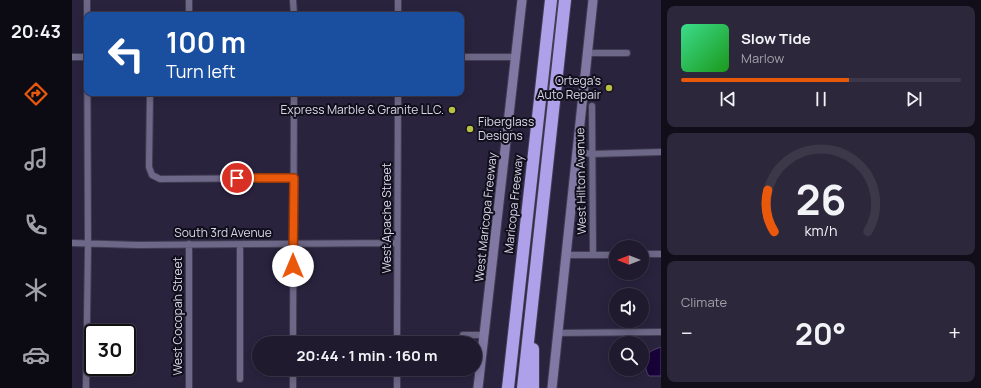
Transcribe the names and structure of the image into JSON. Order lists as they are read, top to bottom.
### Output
{
  "streets": {
    "highway": ["Maricopa Freeway"],
    "main road": ["West Maricopa Freeway"],
    "street": [
      "West Hilton Avenue",
      "West Apache Street",
      "South 3rd Avenue",
      "West Cocopah Street"
    ]
  },
  "crossings": [
    ["West Apache Street", "South 3rd Avenue"],
    ["South 3rd Avenue", "West Cocopah Street"]
  ],
  "places": ["Ortega's Auto Repair", "Express Marble & Granite LLC.", "Fiberglass Designs"],
  "north": "left",
  "page": {
    "tabs": "20:43",
    "turn": ["100 m", "Turn left"],
    "song": ["Slow Tide", "Marlow"],
    "tile": "Climate",
    "heat": ["−", "20°", "+"],
    "limit": "30",
    "trip": "20:44 · 1 min · 160 m",
    "gauge": ["26", "km/h"]
  }
}
